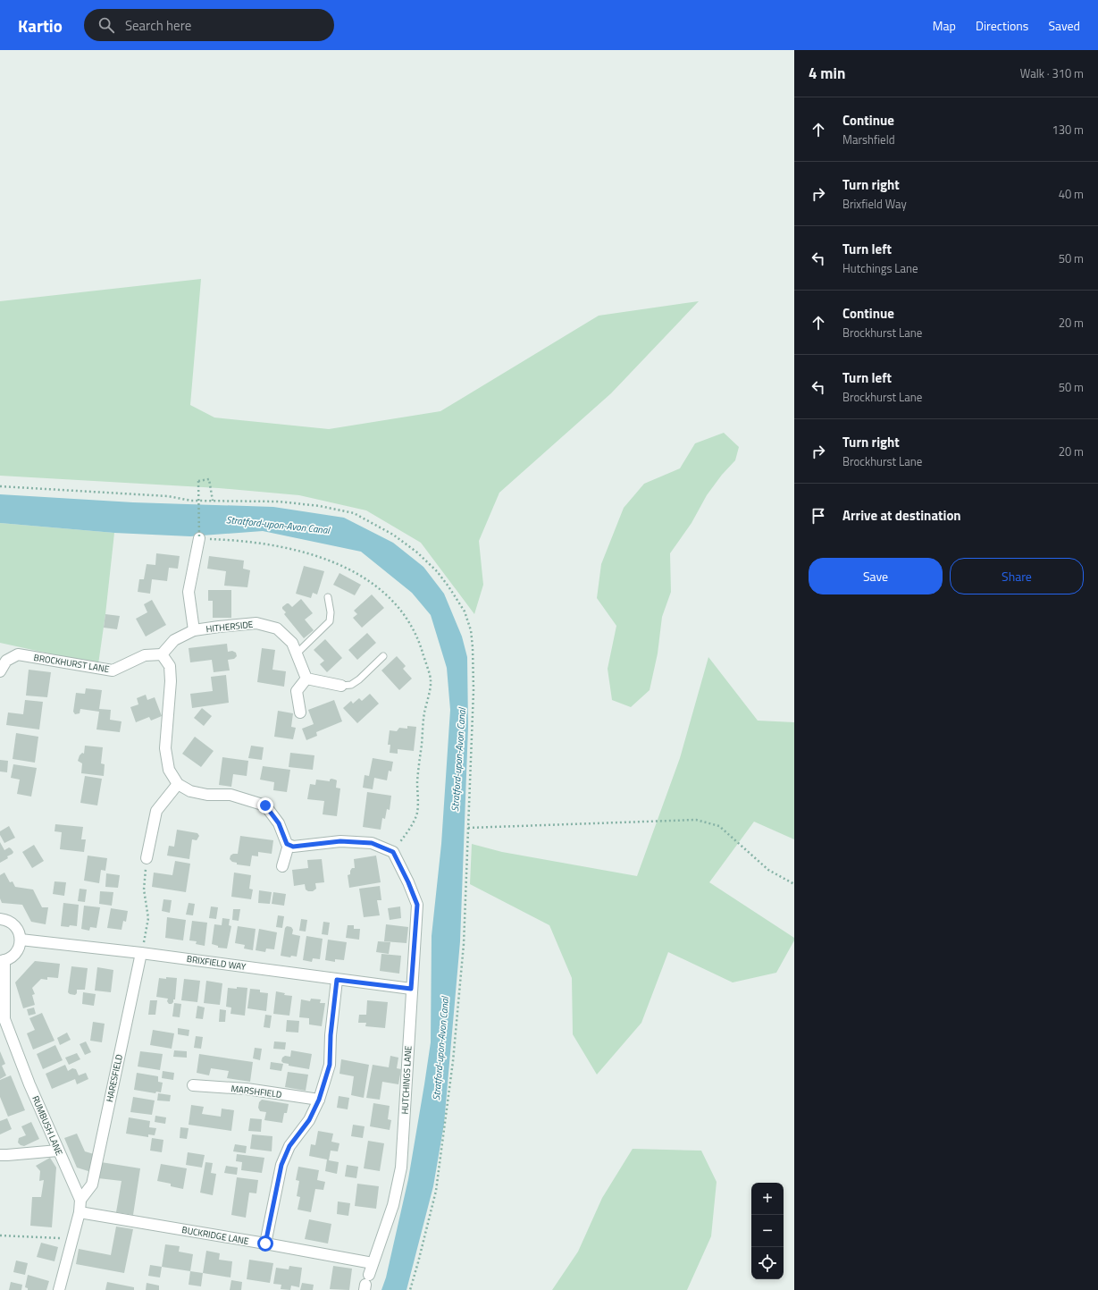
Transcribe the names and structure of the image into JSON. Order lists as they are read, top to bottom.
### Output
{
  "streets": {
    "street": [
      "HITHERSIDE",
      "BROCKHURST LANE",
      "BRIXFIELD WAY",
      "HARESFIELD",
      "HUTCHINGS LANE",
      "MARSHFIELD",
      "RUMBUSH LANE",
      "BUCKRIDGE LANE"
    ]
  },
  "crossings": [
    ["HITHERSIDE", "BROCKHURST LANE"],
    ["BRIXFIELD WAY", "HARESFIELD"],
    ["BRIXFIELD WAY", "HUTCHINGS LANE"],
    ["HARESFIELD", "RUMBUSH LANE"],
    ["HUTCHINGS LANE", "BUCKRIDGE LANE"],
    ["RUMBUSH LANE", "BUCKRIDGE LANE"]
  ],
  "water": ["Stratford-upon-Avon Canal"],
  "page": {
    "header": "Kartio",
    "search": "Search here",
    "nav": ["Map", "Directions", "Saved"],
    "heading": ["4 min", "Walk · 310 m"],
    "list": [
      ["Continue", "Marshfield", "130 m"],
      ["Turn right", "Brixfield Way", "40 m"],
      ["Turn left", "Hutchings Lane", "50 m"],
      ["Continue", "Brockhurst Lane", "20 m"],
      ["Turn left", "Brockhurst Lane", "50 m"],
      ["Turn right", "Brockhurst Lane", "20 m"],
      "Arrive at destination"
    ],
    "buttons": ["Save", "Share"],
    "map_buttons": ["+", "−"]
  }
}
